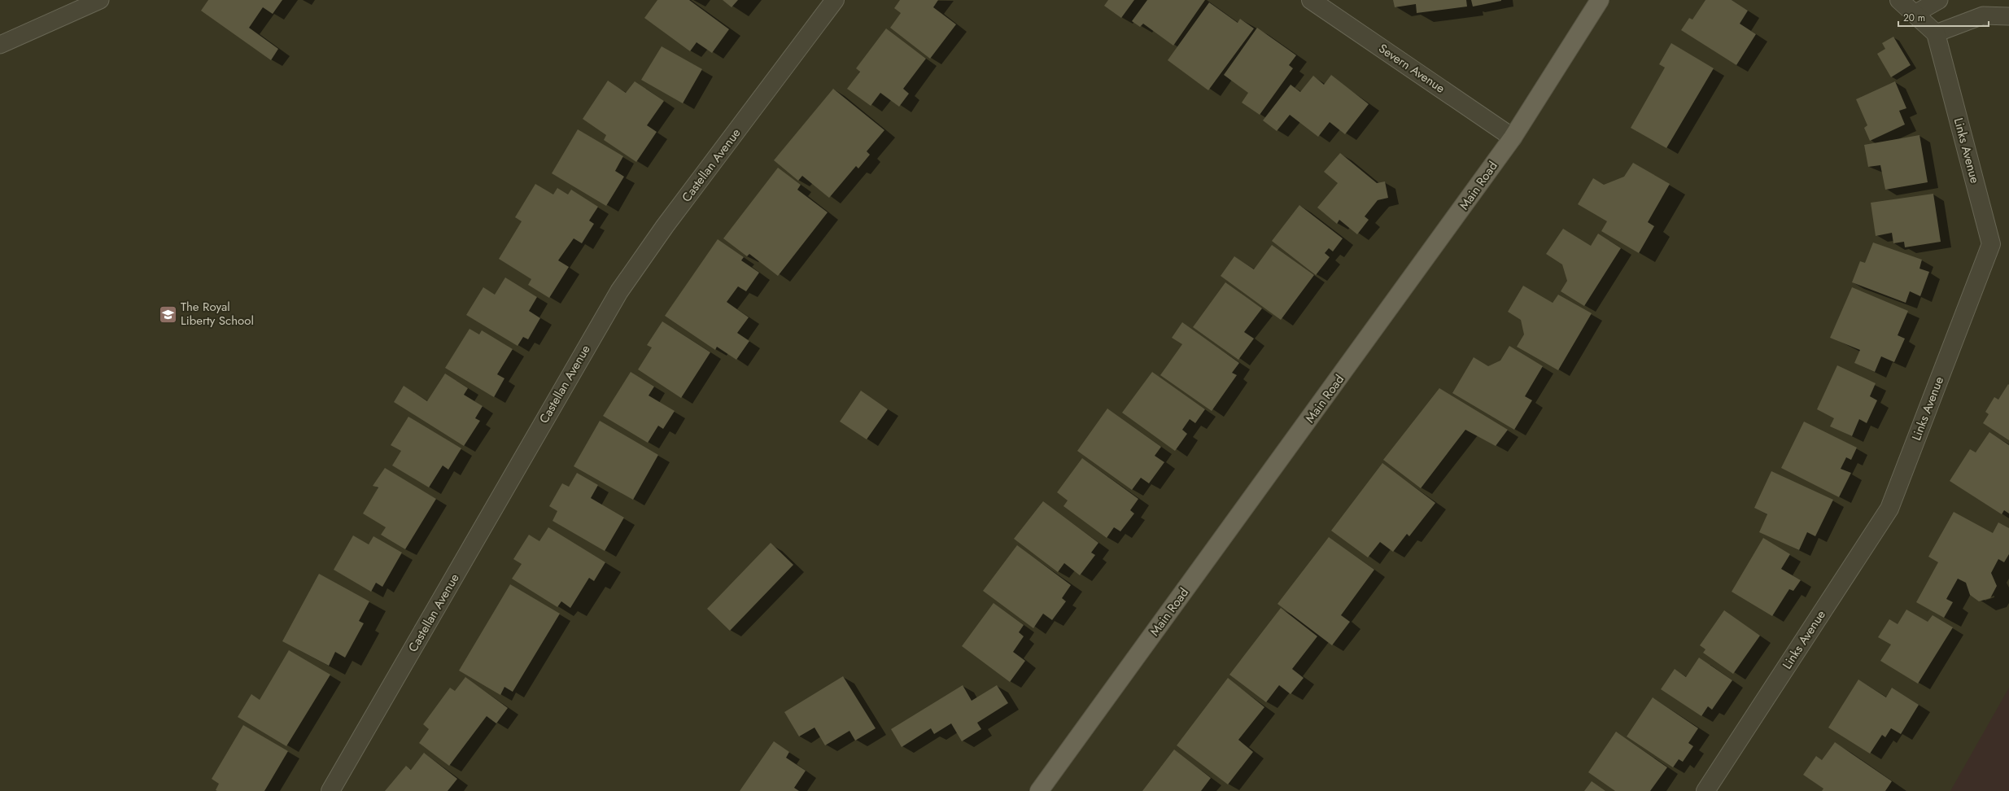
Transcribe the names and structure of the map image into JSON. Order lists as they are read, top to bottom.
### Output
{
  "streets": {
    "main road": ["Main Road"],
    "street": ["Severn Avenue", "Links Avenue", "Castellan Avenue"]
  },
  "crossings": [
    ["Severn Avenue", "Main Road"]
  ],
  "places": {
    "school or university": ["The Royal Liberty School"]
  },
  "scale_bar": "20 m"
}
